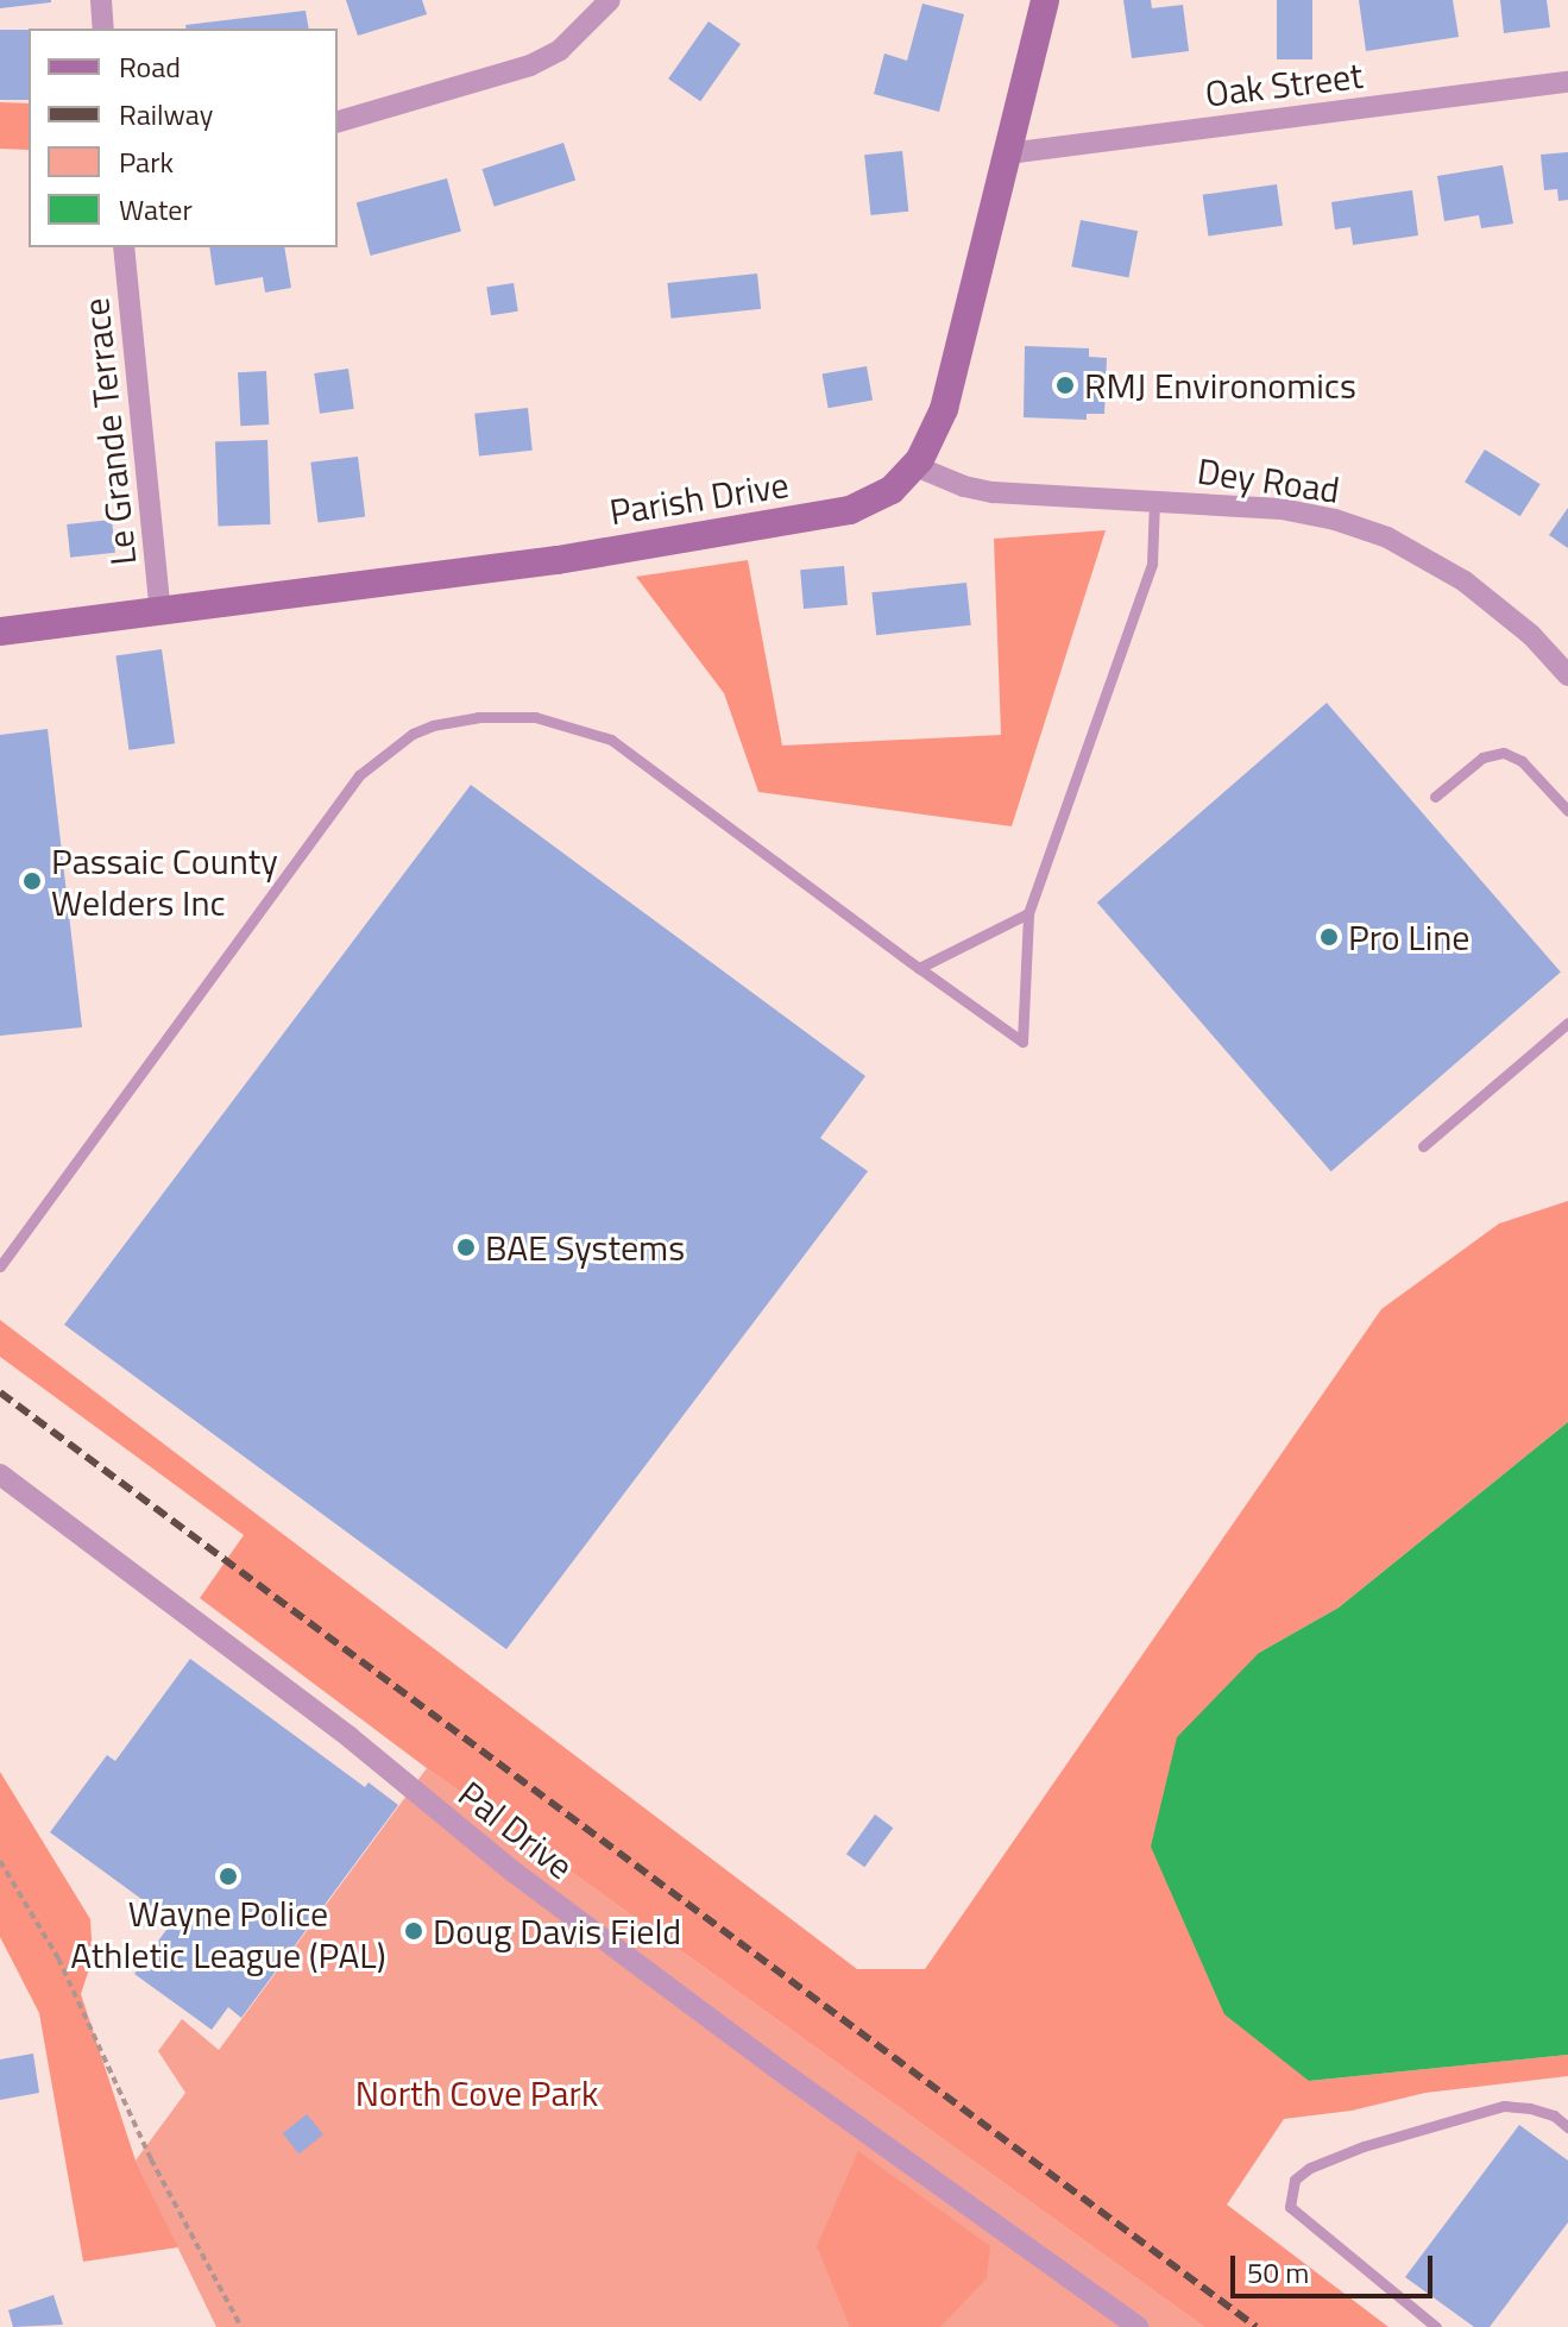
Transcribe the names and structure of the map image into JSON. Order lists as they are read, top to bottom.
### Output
{
  "streets": {
    "street": [
      "Oak Street",
      "Le Grande Terrace",
      "Dey Road",
      "Parish Drive",
      "Pal Drive"
    ]
  },
  "crossings": [
    ["Oak Street", "Parish Drive"],
    ["Le Grande Terrace", "Parish Drive"],
    ["Dey Road", "Parish Drive"]
  ],
  "parks": ["North Cove Park"],
  "places": [
    "RMJ Environomics",
    "Passaic County Welders Inc",
    "Pro Line",
    "BAE Systems",
    "Wayne Police Athletic League (PAL)",
    "Doug Davis Field"
  ],
  "legend": [
    "Road",
    "Railway",
    "Park",
    "Water"
  ],
  "scale_bar": "50 m"
}
